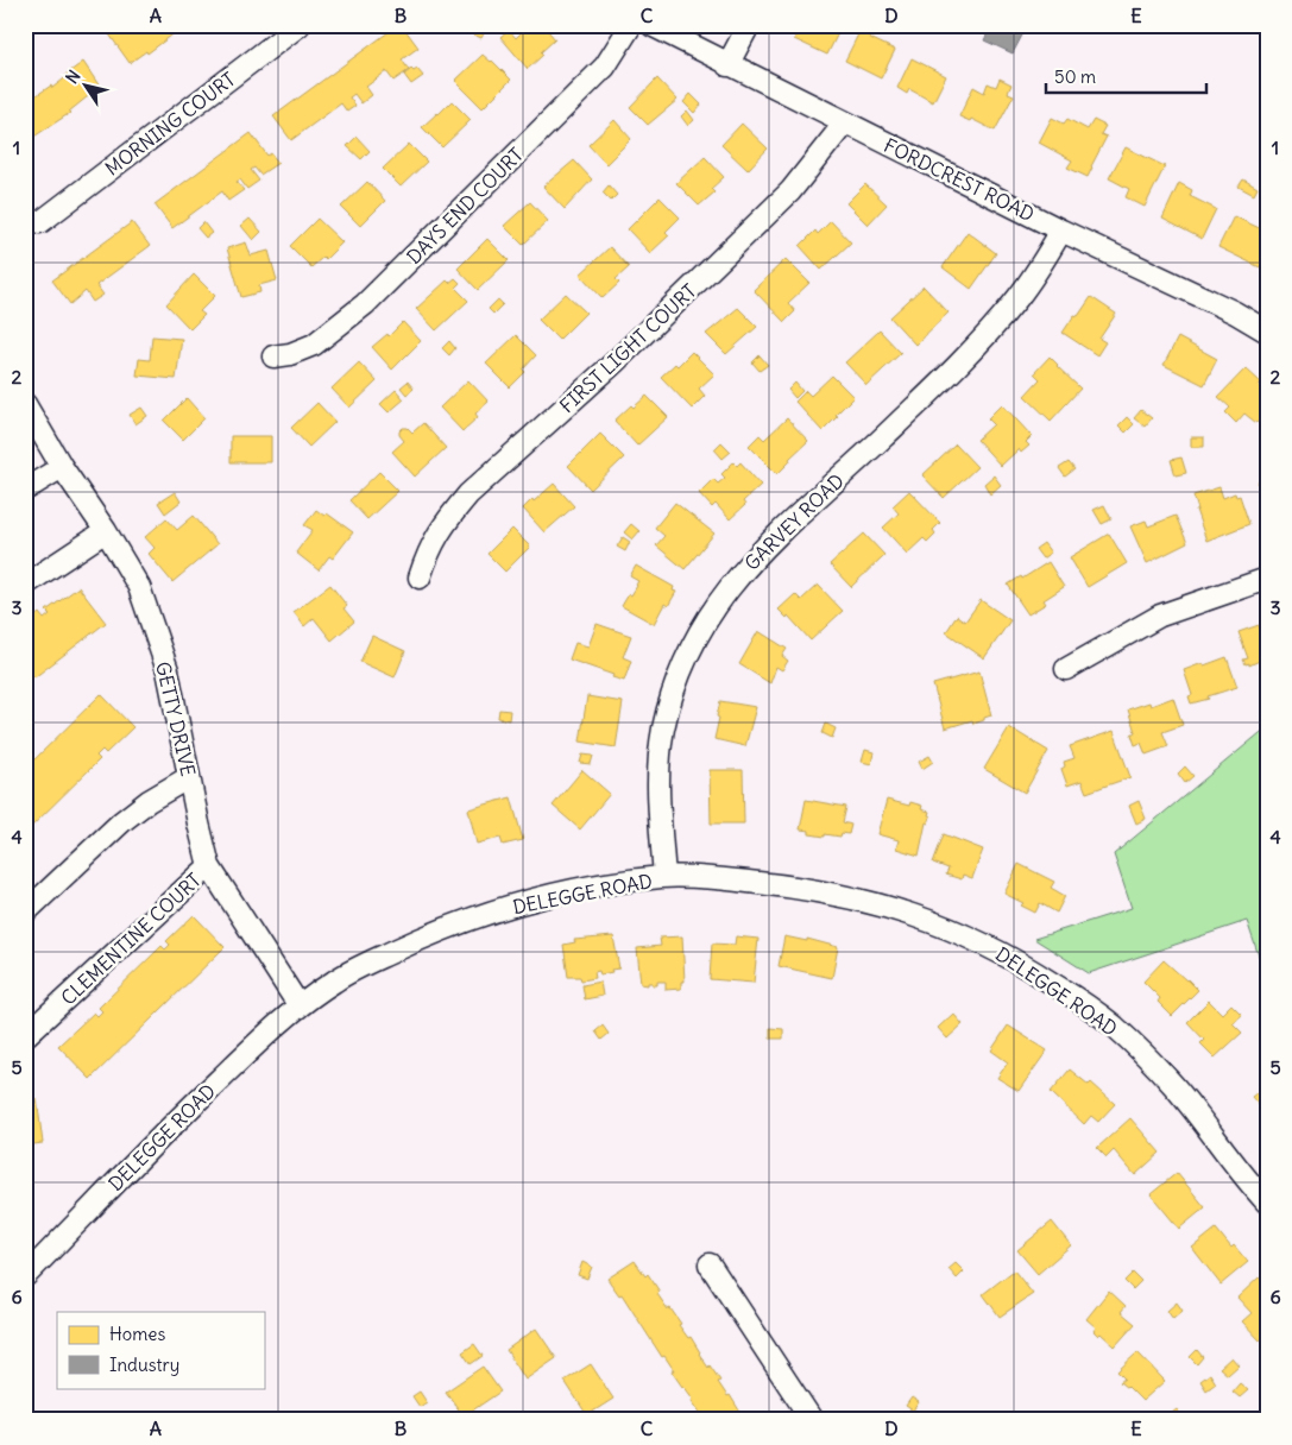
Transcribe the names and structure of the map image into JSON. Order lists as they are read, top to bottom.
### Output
{
  "streets": {
    "street": [
      "MORNING COURT",
      "FORDCREST ROAD",
      "DAYS END COURT",
      "FIRST LIGHT COURT",
      "GARVEY ROAD",
      "GETTY DRIVE",
      "DELEGGE ROAD",
      "CLEMENTINE COURT"
    ]
  },
  "crossings": [
    ["FORDCREST ROAD", "FIRST LIGHT COURT"],
    ["FORDCREST ROAD", "GARVEY ROAD"],
    ["GARVEY ROAD", "DELEGGE ROAD"],
    ["GETTY DRIVE", "DELEGGE ROAD"],
    ["GETTY DRIVE", "CLEMENTINE COURT"]
  ],
  "legend": ["Homes", "Industry"],
  "scale_bar": "50 m",
  "north": "top left",
  "grid": {
    "columns": [
      "A",
      "B",
      "C",
      "D",
      "E"
    ],
    "rows": [
      "1",
      "2",
      "3",
      "4",
      "5",
      "6"
    ]
  }
}
